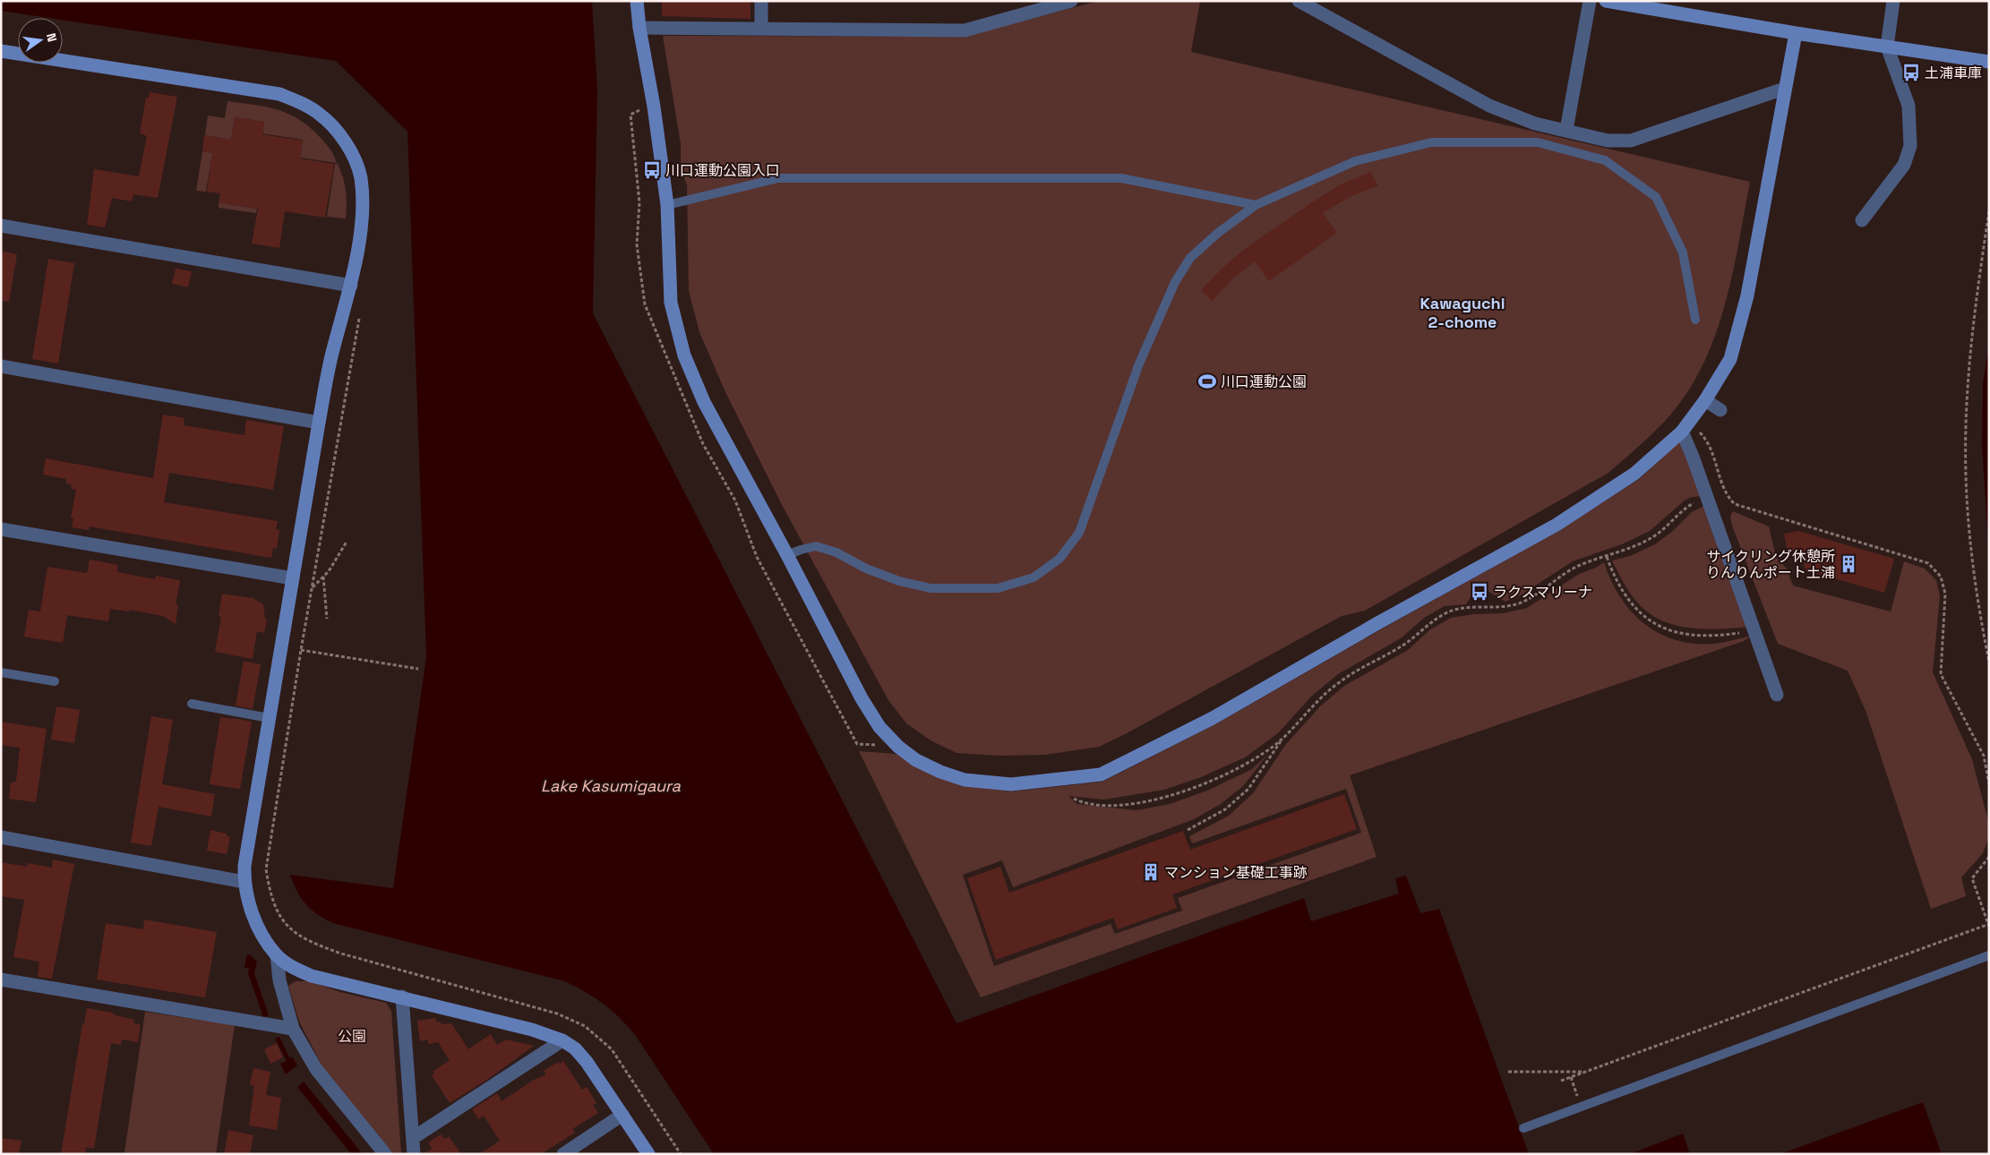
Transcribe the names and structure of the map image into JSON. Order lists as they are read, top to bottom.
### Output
{
  "districts": ["Kawaguchi 2-chome"],
  "water": ["Lake Kasumigaura"],
  "parks": ["公園"],
  "places": {
    "bus stop": ["土浦車庫", "川口運動公園入口", "ラクスマリーナ"],
    "sports": ["川口運動公園"],
    "building": ["サイクリング休憩所 りんりんポート土浦", "マンション基礎工事跡"]
  },
  "north": "right"
}
